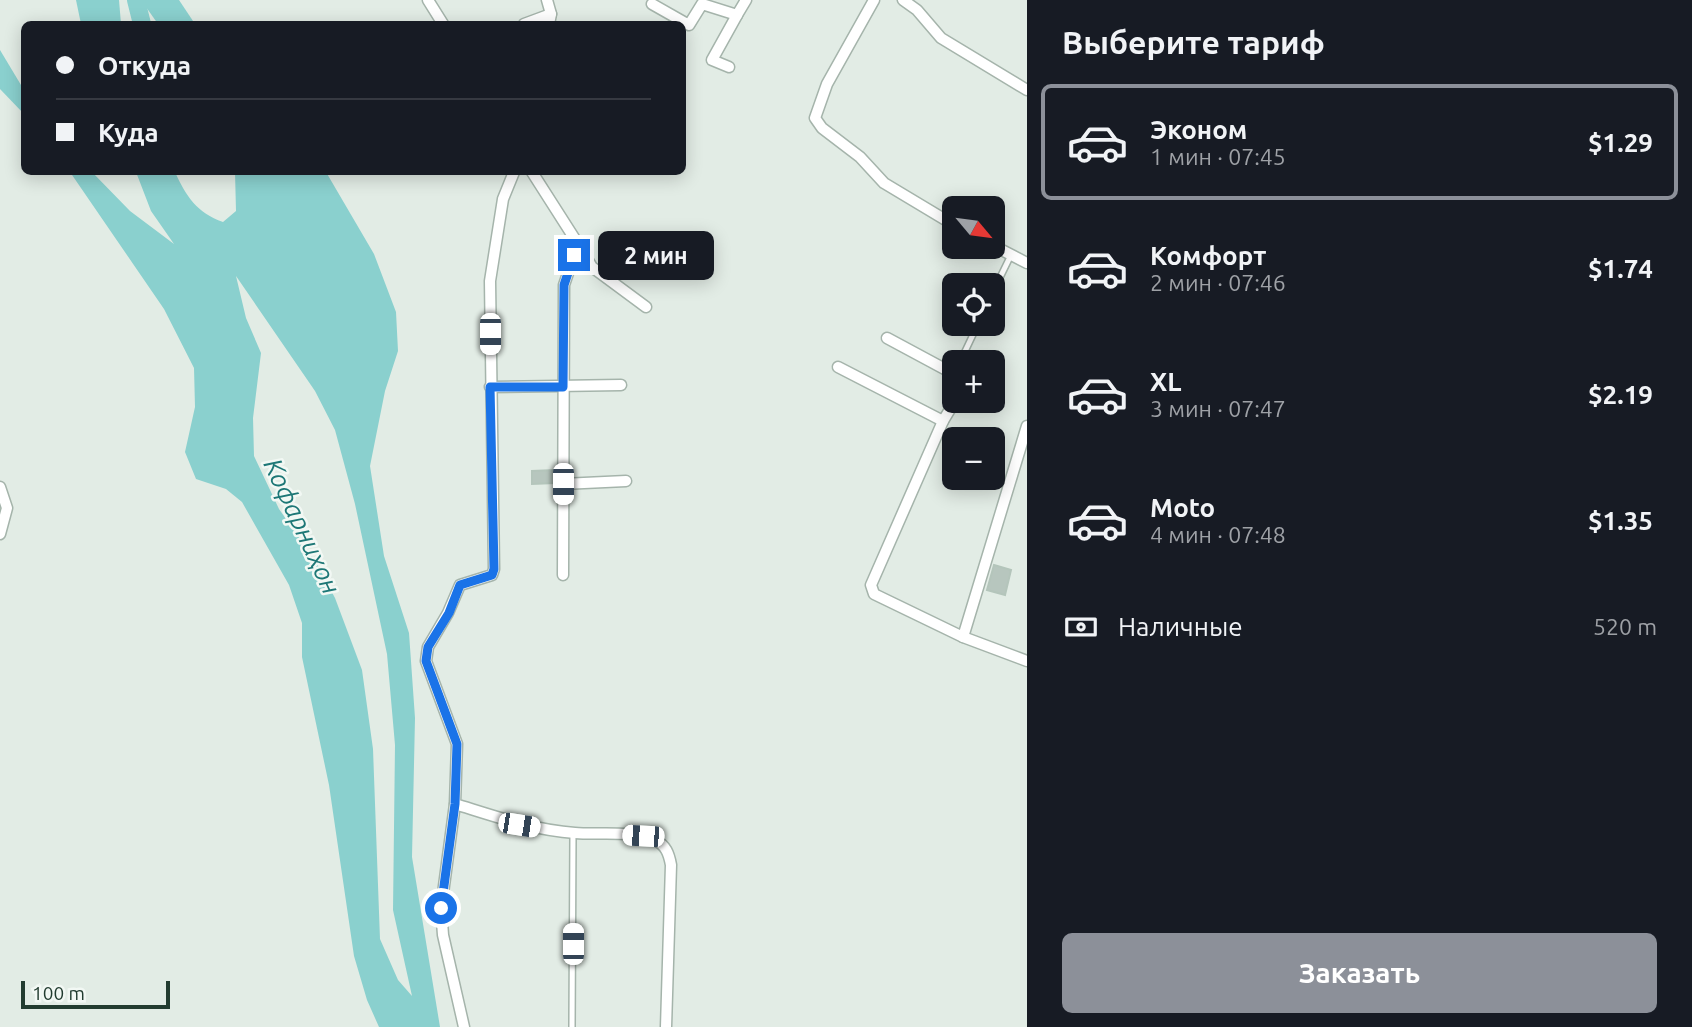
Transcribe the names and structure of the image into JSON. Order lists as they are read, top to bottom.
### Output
{
  "water": ["Кофарниҳон"],
  "scale_bar": "100 m",
  "north": "bottom right",
  "page": {
    "heading": "Выберите тариф",
    "banner": ["Откуда", "Куда"],
    "list": [
      {
        "name": "Эконом",
        "note": "1 мин · 07:45",
        "value": "$1.29"
      },
      {
        "name": "Комфорт",
        "note": "2 мин · 07:46",
        "value": "$1.74"
      },
      {
        "name": "XL",
        "note": "3 мин · 07:47",
        "value": "$2.19"
      },
      {
        "name": "Moto",
        "note": "4 мин · 07:48",
        "value": "$1.35"
      }
    ],
    "map_buttons": ["+", "−"],
    "bubble": "2 мин",
    "pay": ["Наличные", "520 m"],
    "buttons": "Заказать",
    "scale": "100 m"
  }
}
